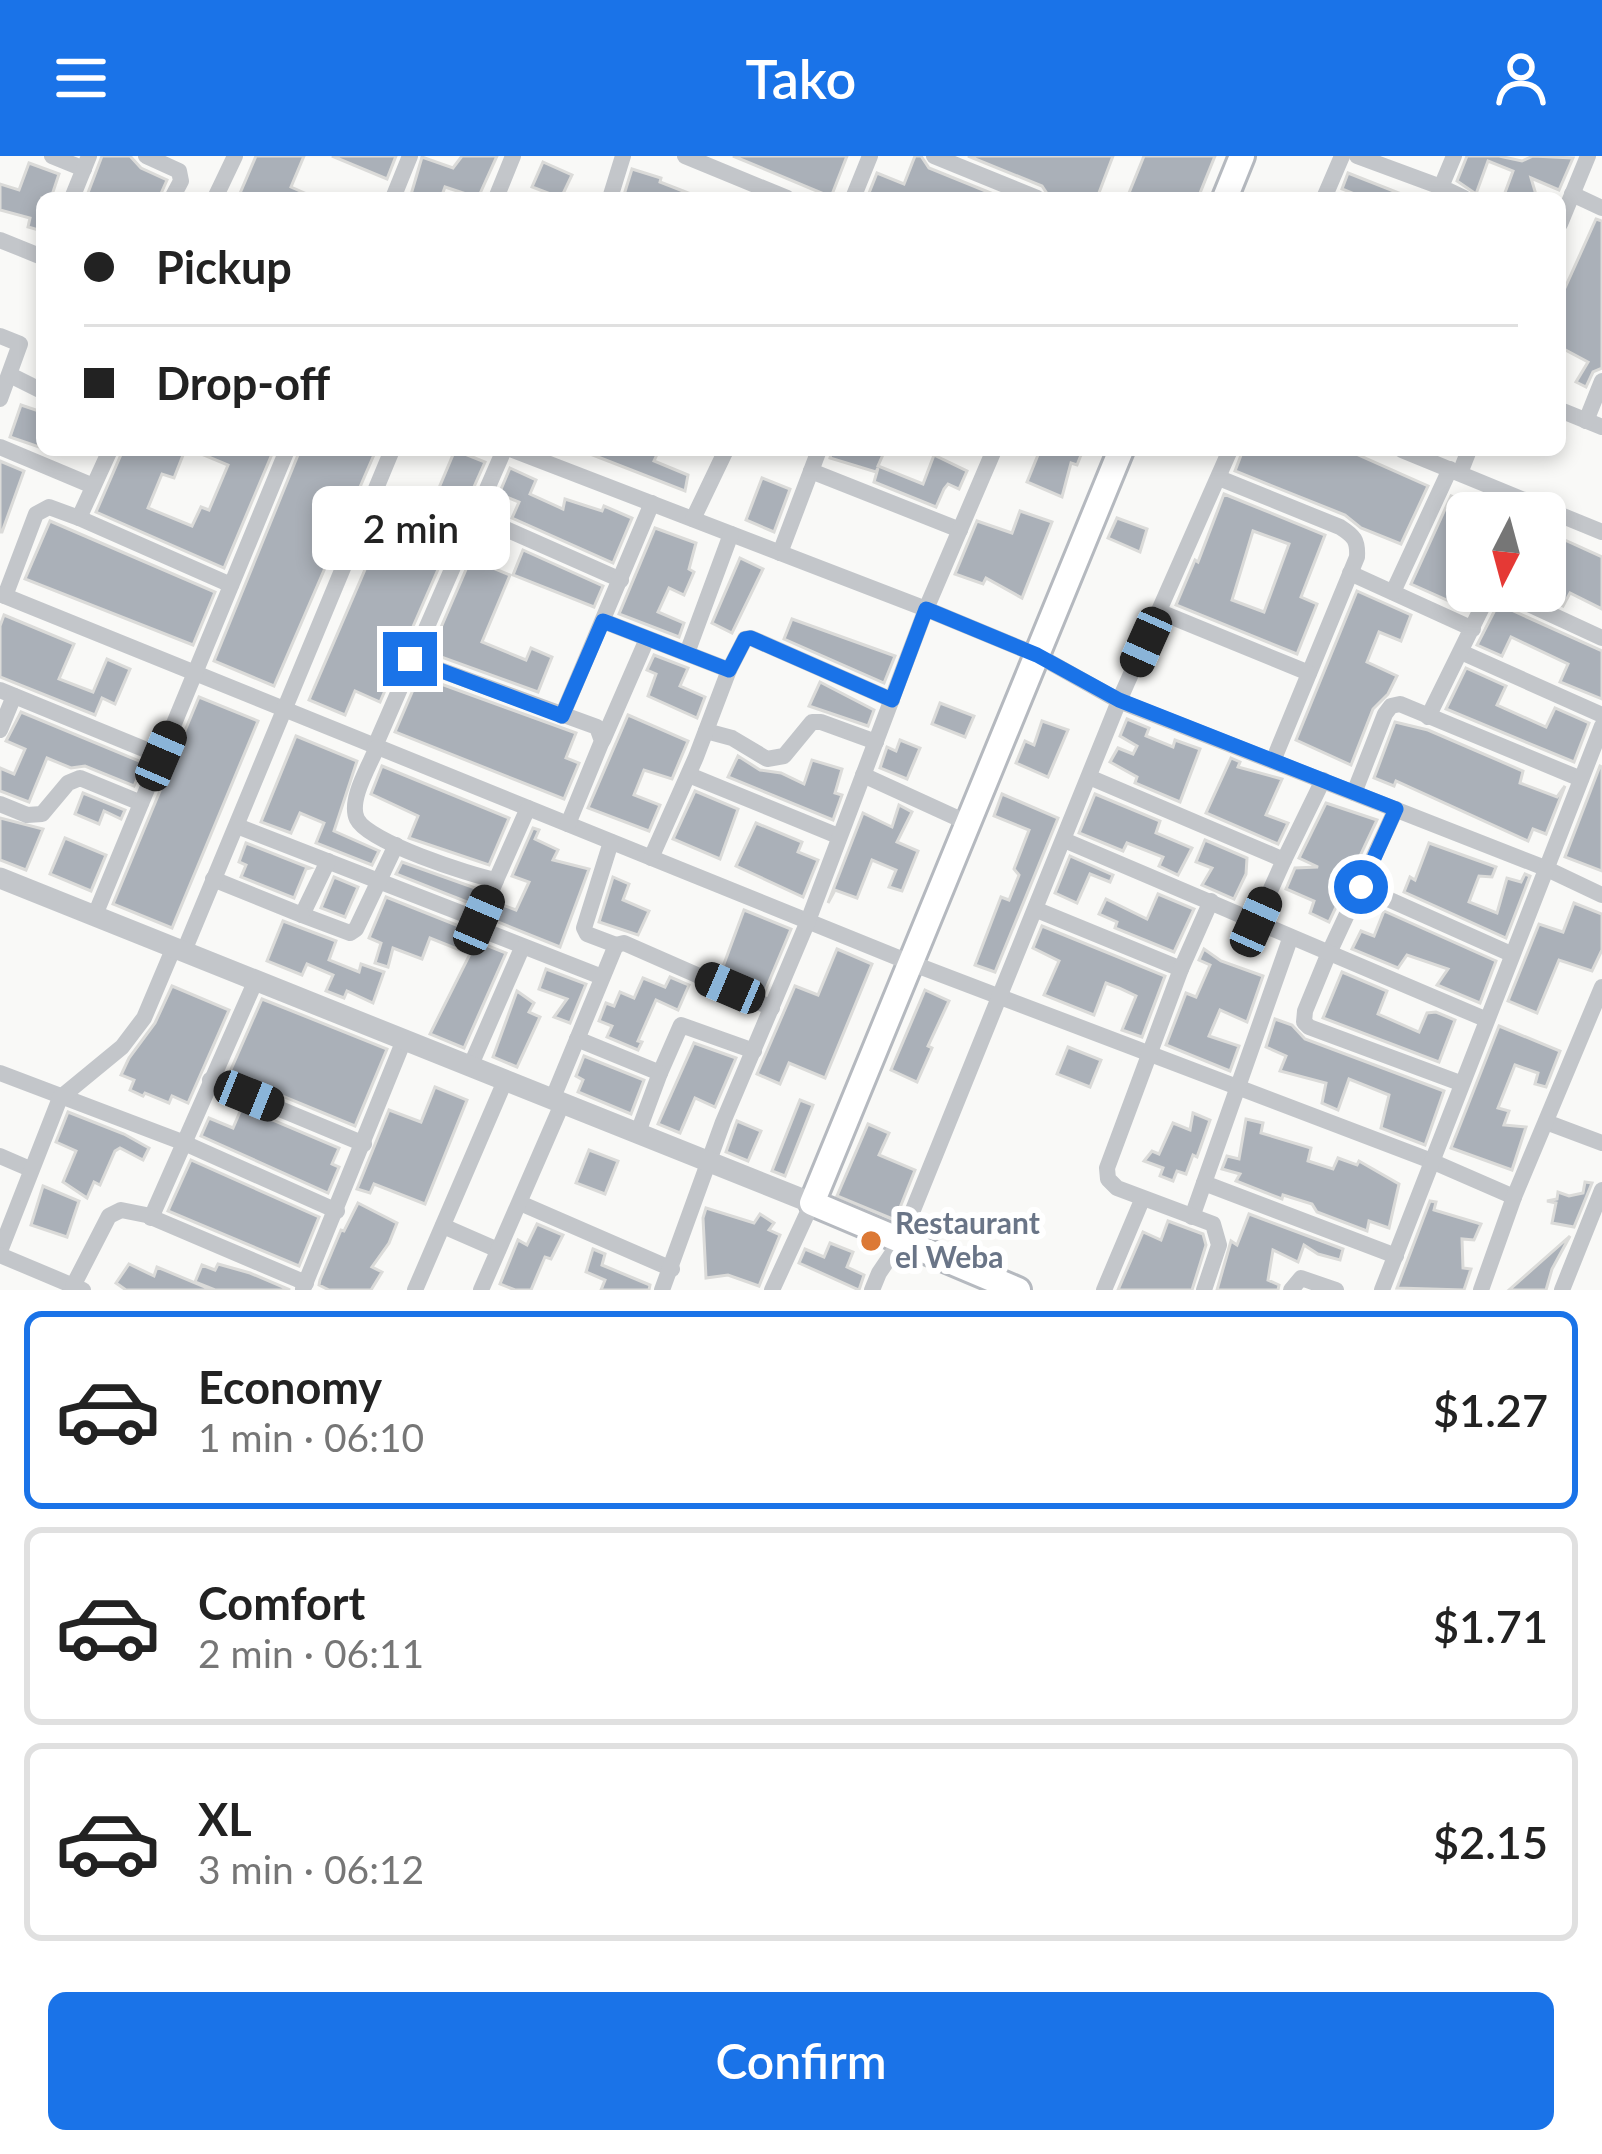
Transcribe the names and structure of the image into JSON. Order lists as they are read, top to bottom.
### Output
{
  "places": ["Restaurant el Weba"],
  "north": "bottom",
  "page": {
    "header": "Tako",
    "banner": ["Pickup", "Drop-off"],
    "bubble": "2 min",
    "list": [
      {
        "name": "Economy",
        "note": "1 min · 06:10",
        "value": "$1.27"
      },
      {
        "name": "Comfort",
        "note": "2 min · 06:11",
        "value": "$1.71"
      },
      {
        "name": "XL",
        "note": "3 min · 06:12",
        "value": "$2.15"
      }
    ],
    "buttons": "Confirm"
  }
}
